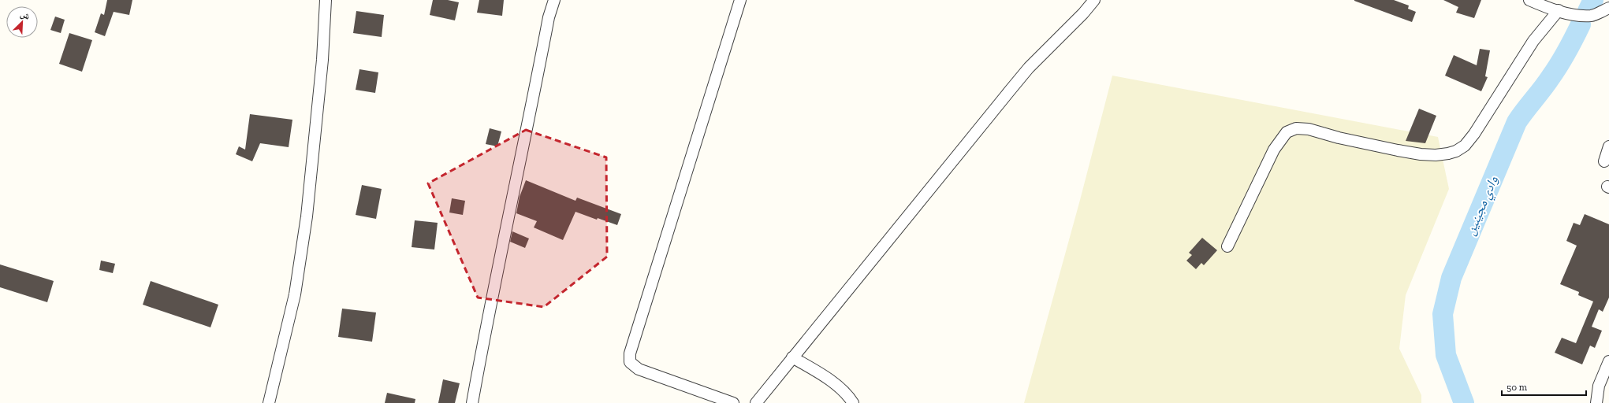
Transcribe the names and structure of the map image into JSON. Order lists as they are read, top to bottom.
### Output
{
  "water": ["وادي مجينين"],
  "scale_bar": "50 m",
  "north": "top right"
}
